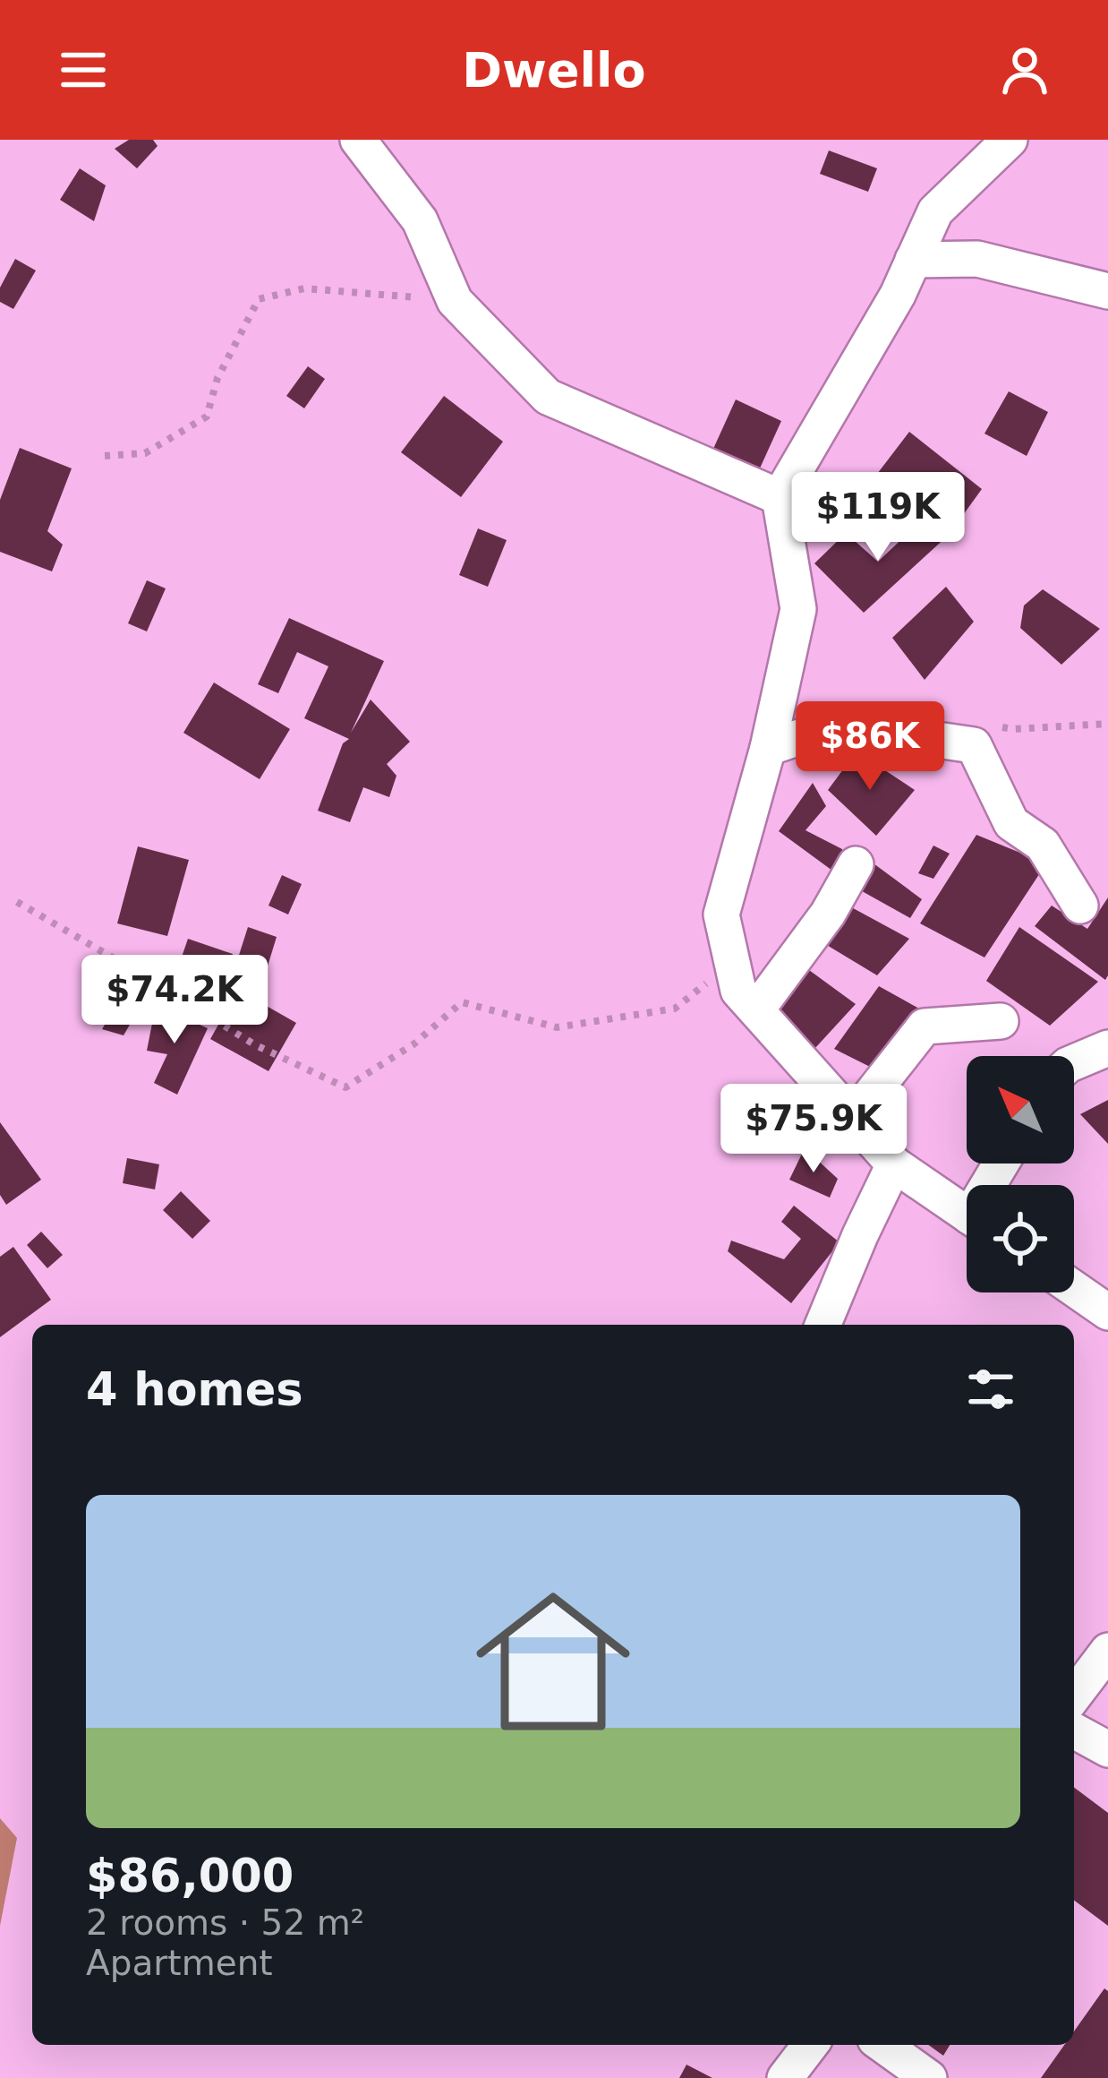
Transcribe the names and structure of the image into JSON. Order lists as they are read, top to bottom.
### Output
{
  "north": "top left",
  "page": {
    "header": "Dwello",
    "price": [
      "$119K",
      "$86K",
      "$74.2K",
      "$75.9K"
    ],
    "heading": "4 homes",
    "list": [
      {
        "name": "$86,000",
        "note": "2 rooms · 52 m² · Apartment"
      }
    ]
  }
}
